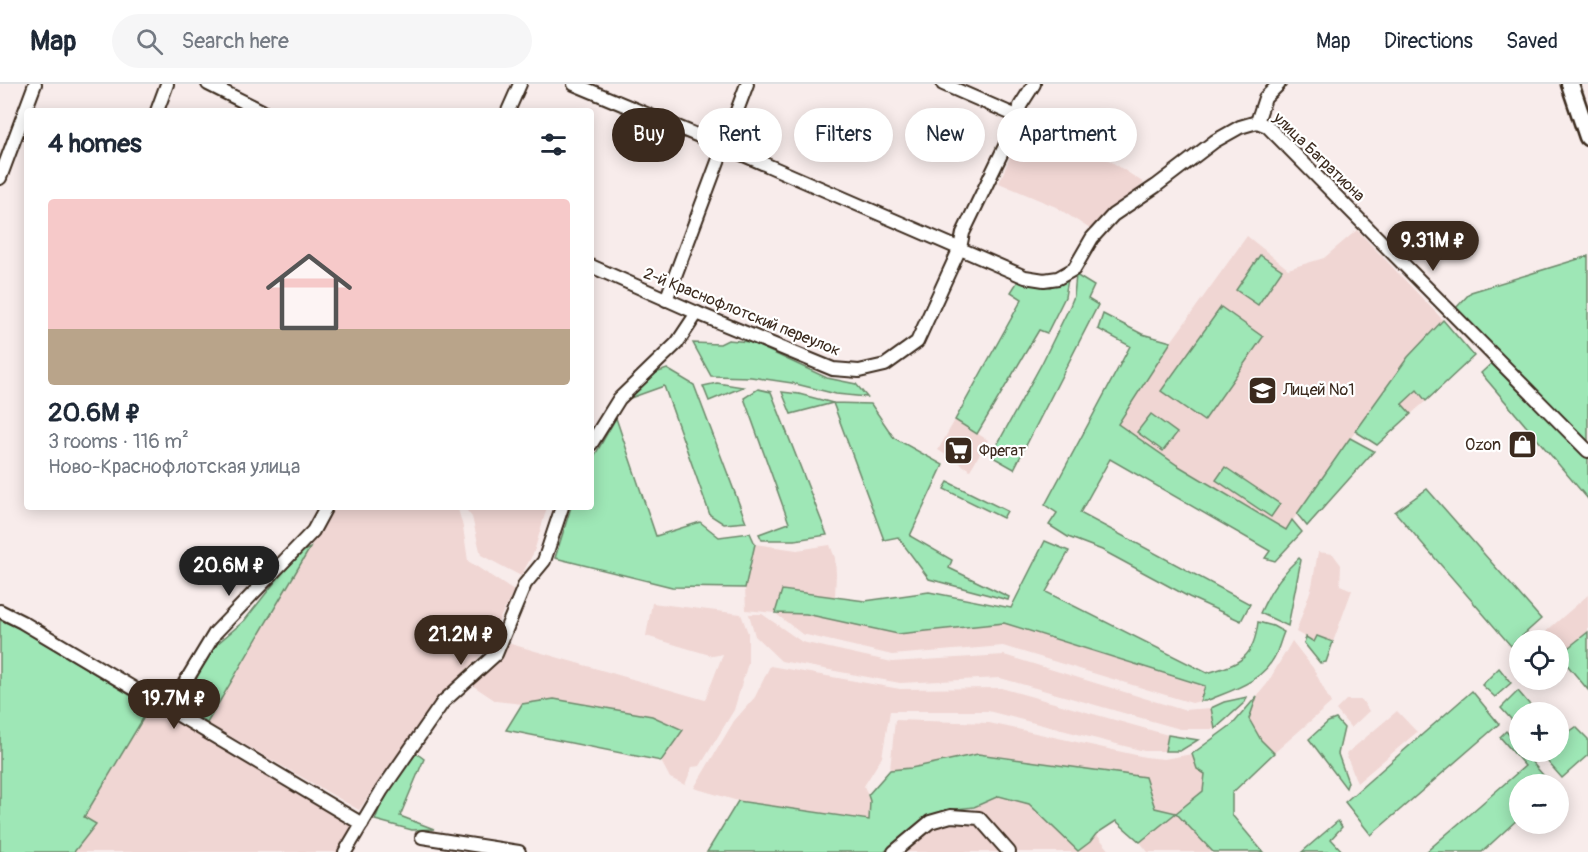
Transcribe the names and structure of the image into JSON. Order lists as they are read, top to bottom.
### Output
{
  "streets": {
    "street": ["улица Багратиона", "2-й Краснофлотский переулок"]
  },
  "crossings": [
    ["улица Багратиона", "2-й Краснофлотский переулок"]
  ],
  "places": {
    "school or university": ["Лицей №1"],
    "shop": ["Ozon"],
    "supermarket": ["Фрегат"]
  },
  "page": {
    "header": "Map",
    "search": "Search here",
    "nav": ["Map", "Directions", "Saved"],
    "chip": [
      "Buy",
      "Rent",
      "Filters",
      "New",
      "Apartment"
    ],
    "heading": "4 homes",
    "list": [
      {
        "name": "20.6M ₽",
        "note": "3 rooms · 116 m² · Ново-Краснофлотская улица"
      }
    ],
    "price": [
      "9.31M ₽",
      "20.6M ₽",
      "21.2M ₽",
      "19.7M ₽"
    ],
    "map_buttons": ["+", "−"]
  }
}
